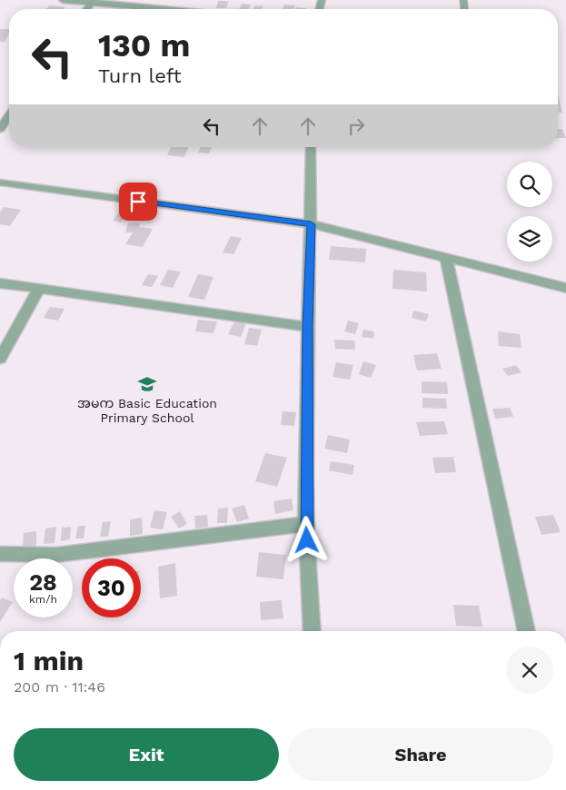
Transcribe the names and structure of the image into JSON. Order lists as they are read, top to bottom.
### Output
{
  "places": {
    "school or university": ["အမက Basic Education Primary School"]
  },
  "page": {
    "turn": ["130 m", "Turn left"],
    "speed": "28 km/h",
    "limit": "30",
    "heading": ["1 min", "200 m · 11:46"],
    "buttons": ["Exit", "Share"]
  }
}
